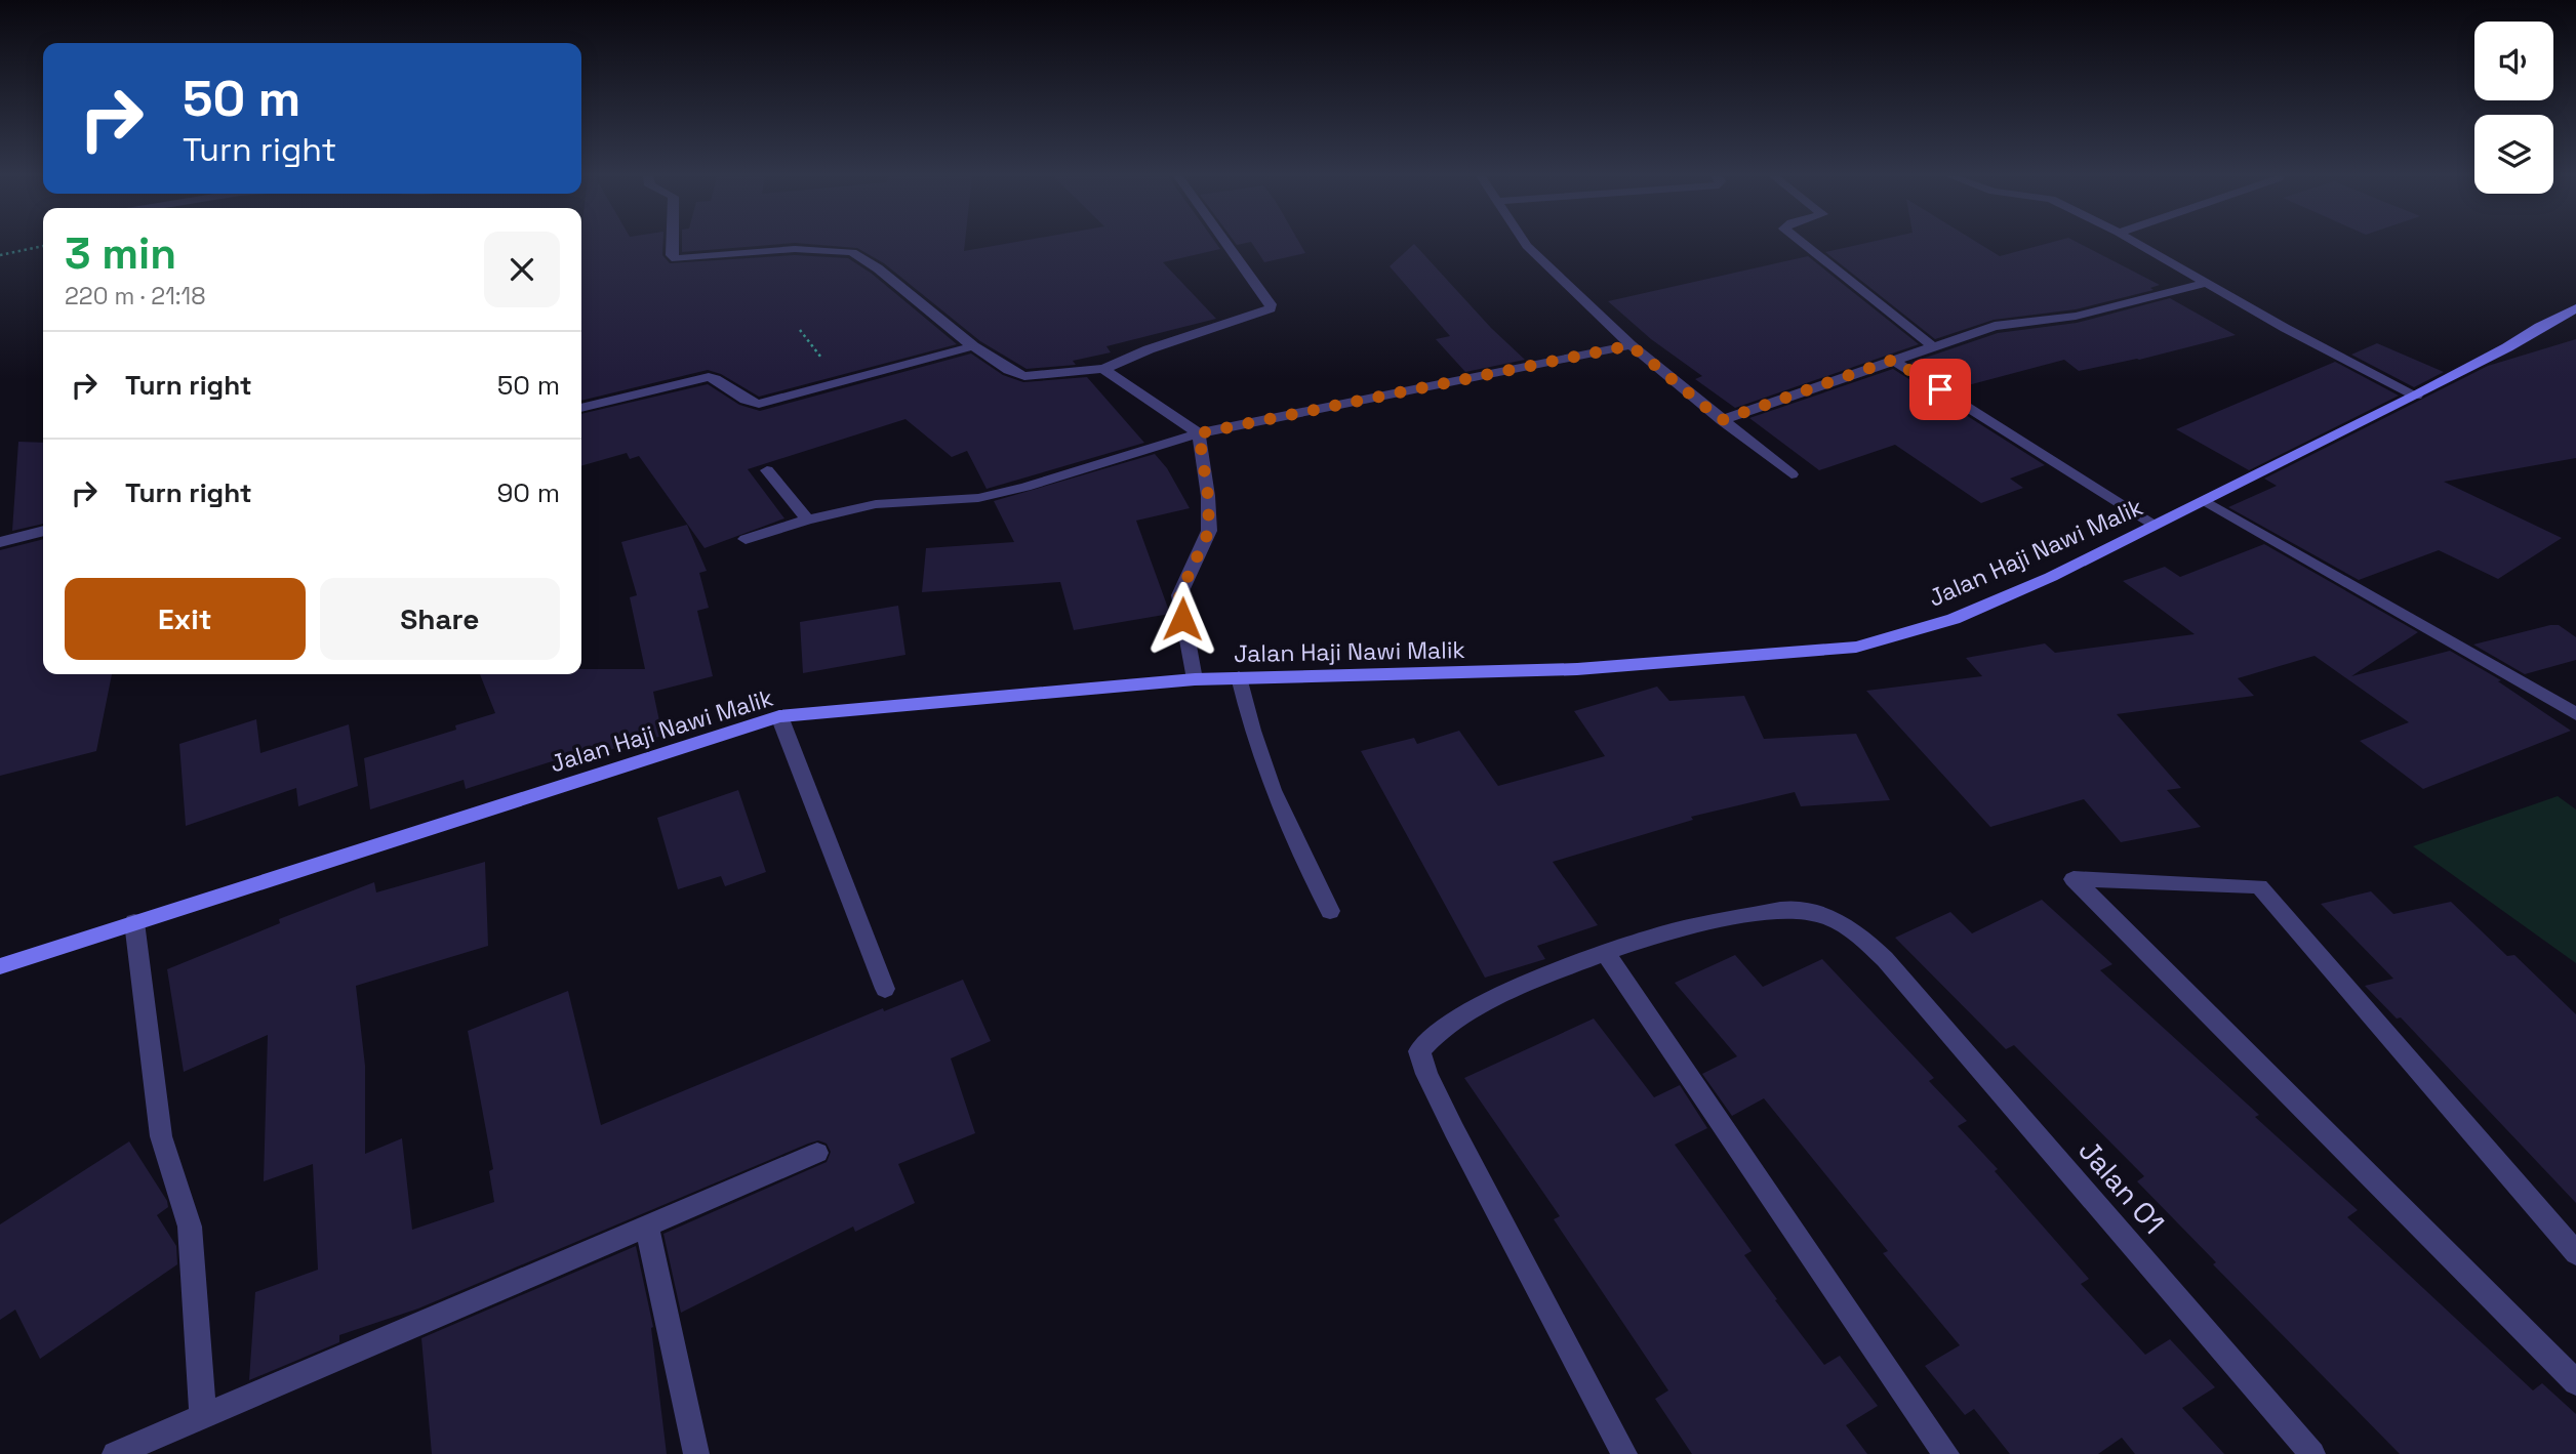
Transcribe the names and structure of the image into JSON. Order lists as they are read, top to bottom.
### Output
{
  "streets": {
    "main road": ["Jalan Haji Nawi Malik"],
    "street": ["Jalan O1"]
  },
  "page": {
    "turn": ["50 m", "Turn right"],
    "heading": ["3 min", "220 m · 21:18"],
    "list": [
      {
        "name": "Turn right",
        "value": "50 m"
      },
      {
        "name": "Turn right",
        "value": "90 m"
      }
    ],
    "buttons": ["Exit", "Share"]
  }
}
